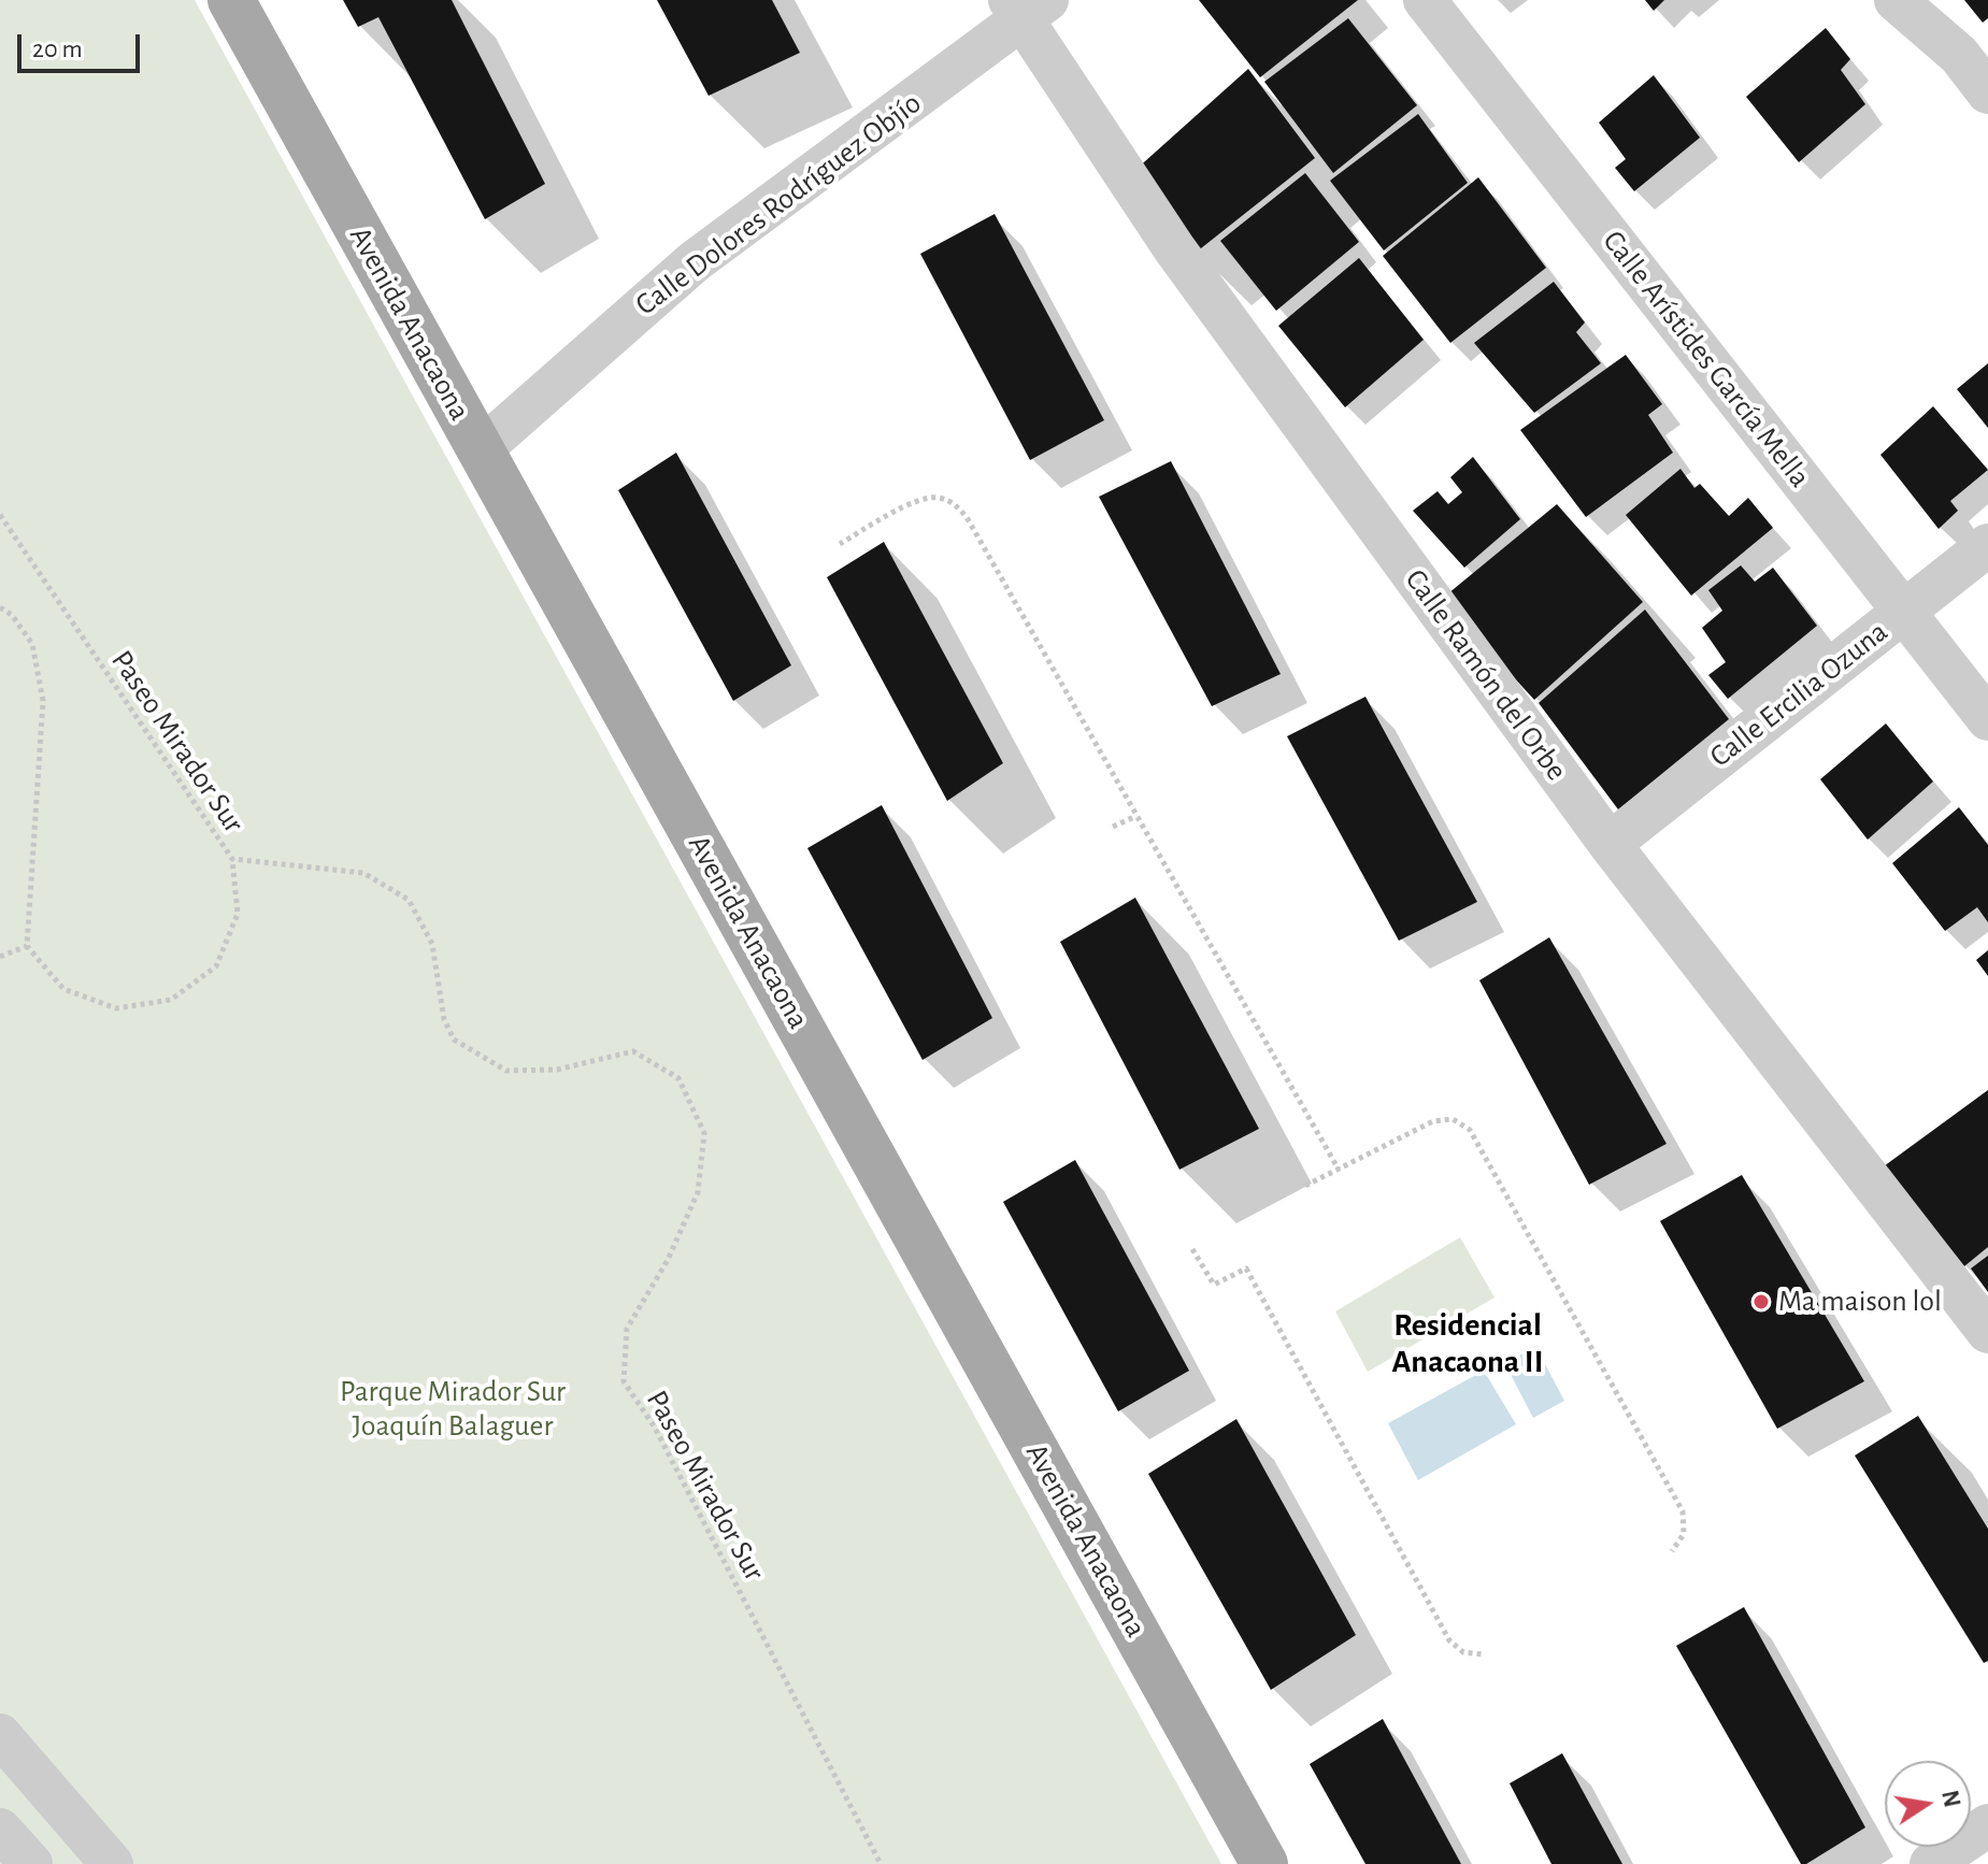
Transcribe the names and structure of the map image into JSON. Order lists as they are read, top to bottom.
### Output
{
  "streets": {
    "main road": ["Avenida Anacaona"],
    "street": [
      "Calle Dolores Rodríguez Objío",
      "Calle Arístides García Mella",
      "Calle Ramón del Orbe",
      "Calle Ercilia Ozuna"
    ],
    "path": ["Paseo Mirador Sur"]
  },
  "crossings": [
    ["Calle Dolores Rodríguez Objío", "Avenida Anacaona"],
    ["Calle Dolores Rodríguez Objío", "Calle Ramón del Orbe"],
    ["Calle Arístides García Mella", "Calle Ercilia Ozuna"],
    ["Calle Ramón del Orbe", "Calle Ercilia Ozuna"]
  ],
  "districts": ["Residencial Anacaona II"],
  "parks": ["Parque Mirador Sur Joaquín Balaguer"],
  "places": ["Ma maison lol"],
  "scale_bar": "20 m",
  "north": "right"
}
